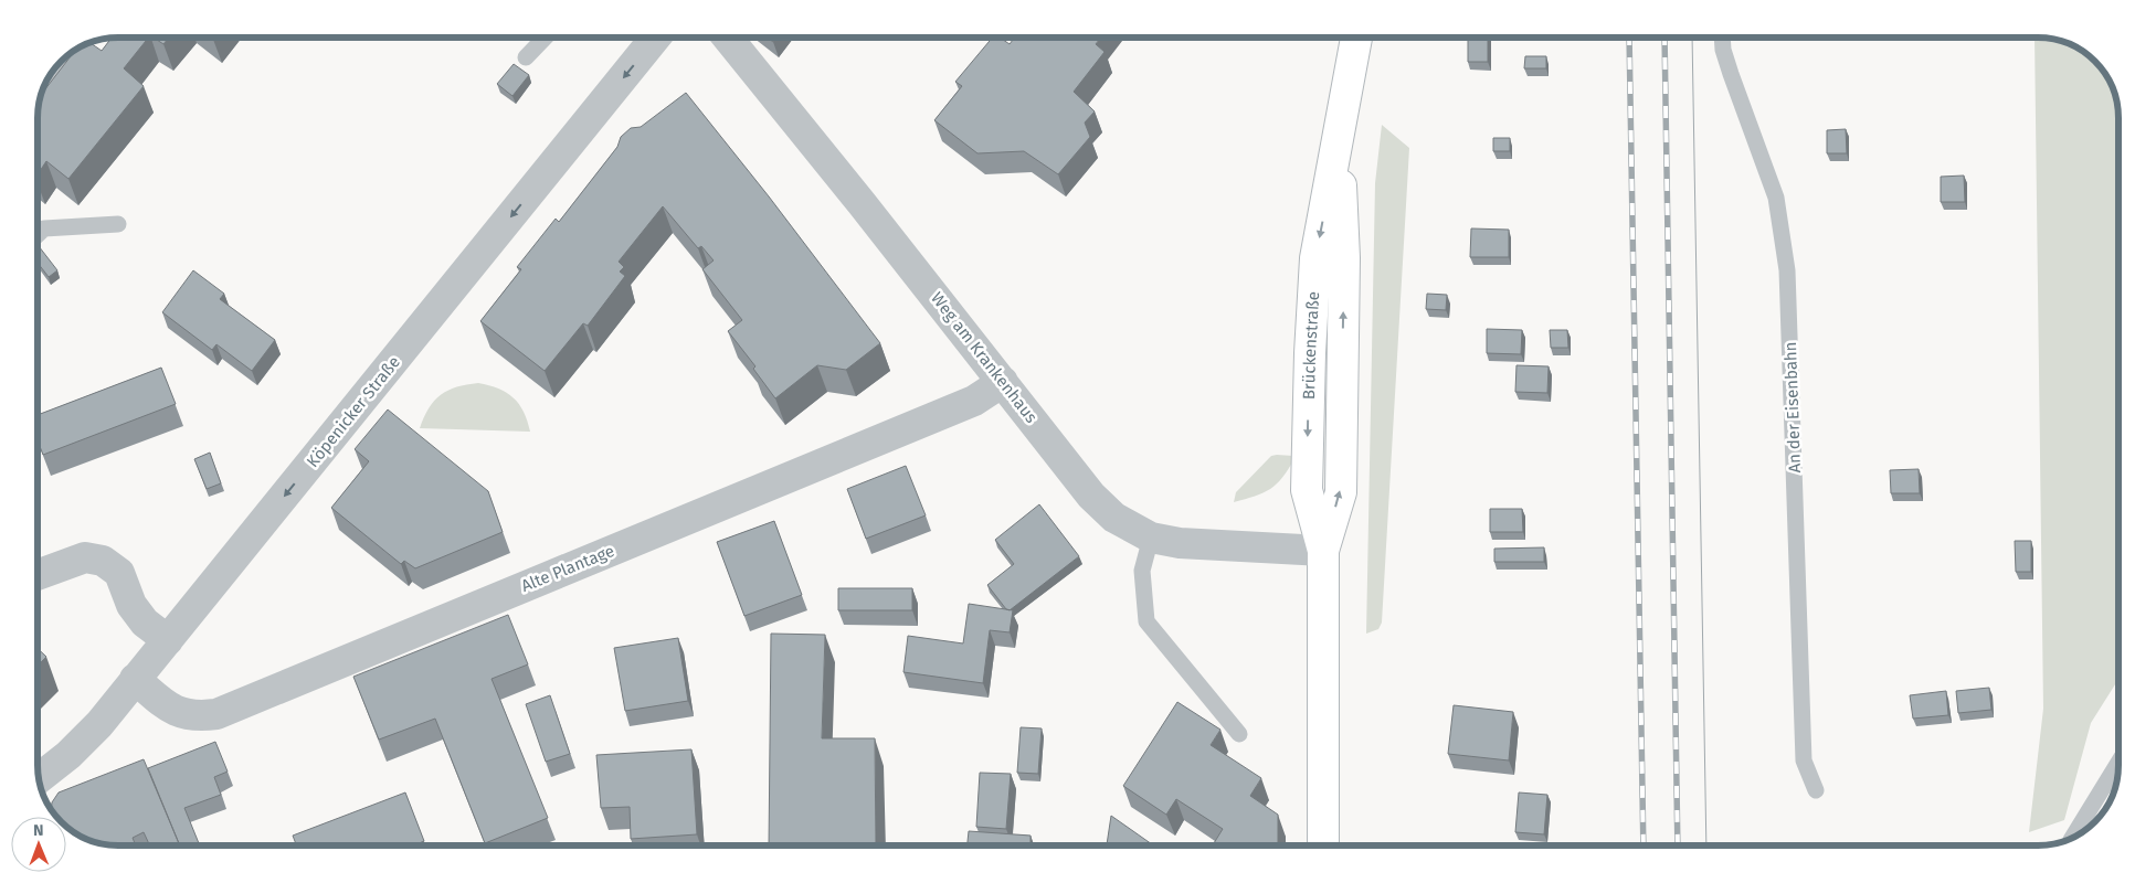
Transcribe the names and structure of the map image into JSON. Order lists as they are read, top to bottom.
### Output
{
  "streets": {
    "main road": ["Brückenstraße"],
    "street": ["Weg am Krankenhaus", "Köpenicker Straße", "Alte Plantage"],
    "lane": ["An der Eisenbahn"]
  },
  "crossings": [
    ["Brückenstraße", "Weg am Krankenhaus"],
    ["Weg am Krankenhaus", "Alte Plantage"],
    ["Köpenicker Straße", "Alte Plantage"]
  ],
  "one_way": ["Köpenicker Straße"],
  "north": "top"
}
